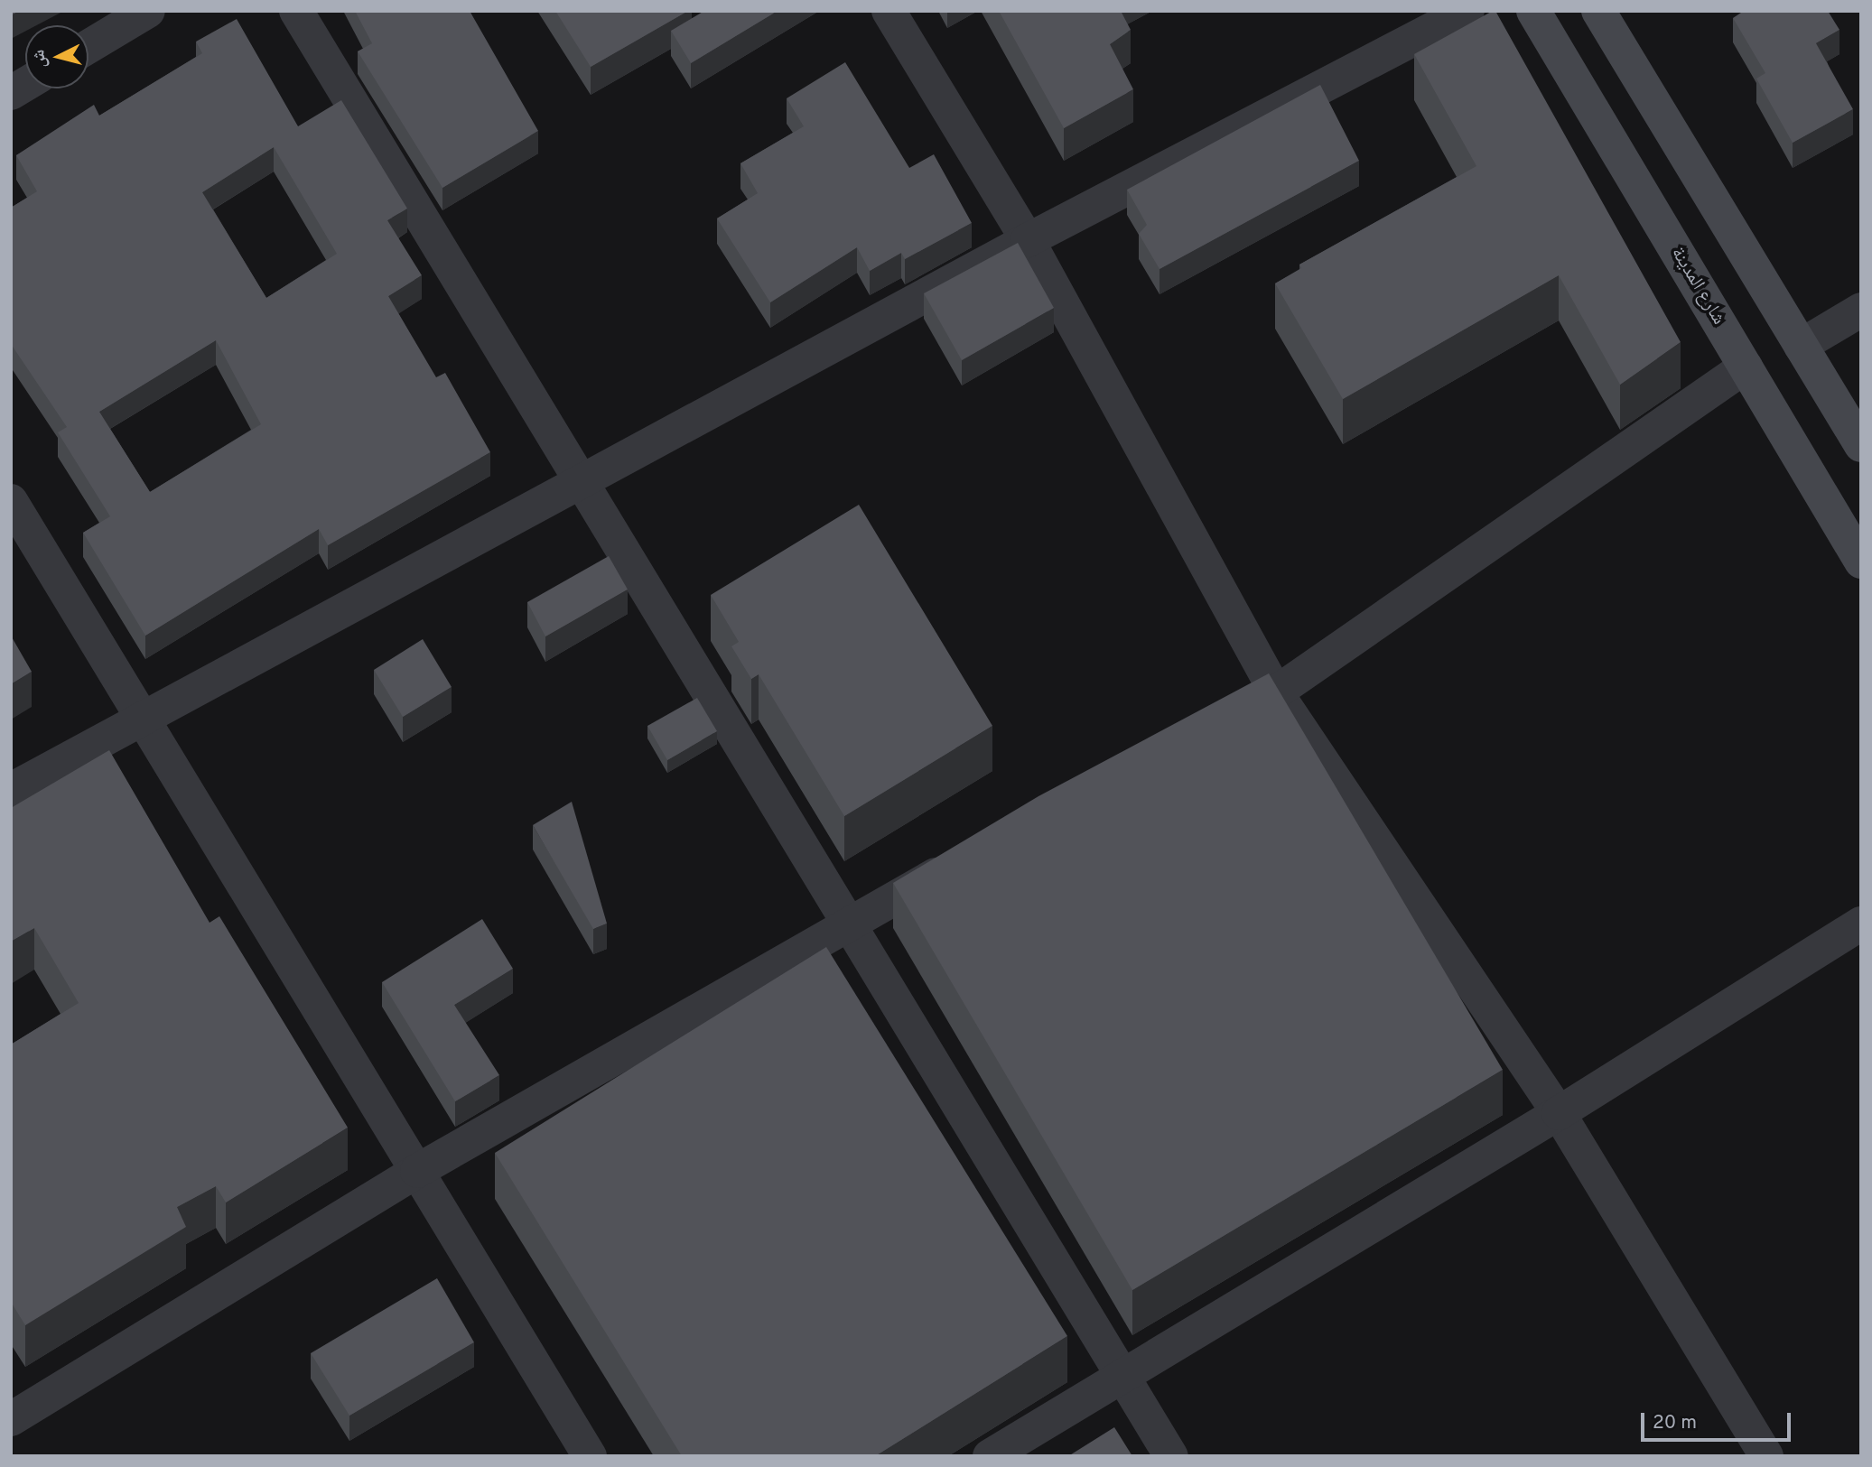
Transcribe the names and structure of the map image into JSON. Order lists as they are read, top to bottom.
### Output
{
  "streets": {
    "main road": ["شارع المدينة"]
  },
  "scale_bar": "20 m",
  "north": "left"
}
